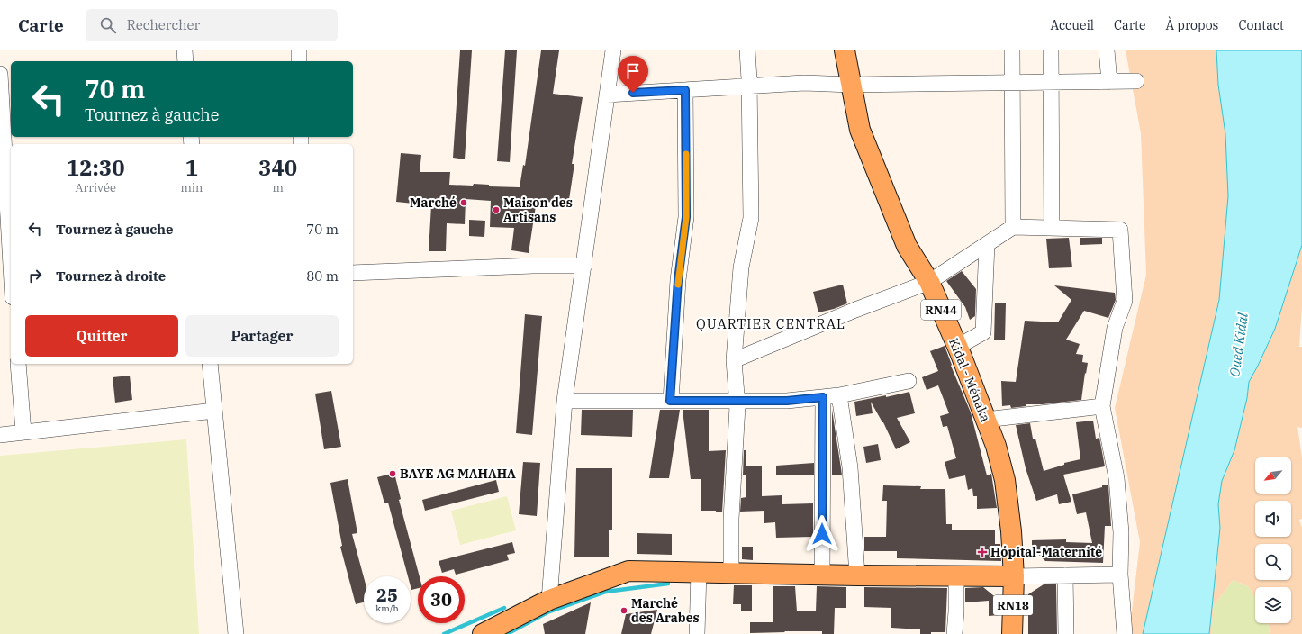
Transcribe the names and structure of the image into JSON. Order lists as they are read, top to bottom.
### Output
{
  "streets": {
    "main road": ["RN44", "Kidal - Ménaka", "RN18"]
  },
  "crossings": [
    ["Kidal - Ménaka", "RN18"]
  ],
  "districts": ["QUARTIER CENTRAL"],
  "water": ["Oued Kidal"],
  "places": {
    "other": [
      "Marché",
      "Maison des Artisans",
      "BAYE AG MAHAHA",
      "Marché des Arabes"
    ],
    "health": ["Hópital-Maternité"]
  },
  "north": "bottom left",
  "page": {
    "header": "Carte",
    "search": "Rechercher",
    "nav": [
      "Accueil",
      "Carte",
      "À propos",
      "Contact"
    ],
    "turn": ["70 m", "Tournez à gauche"],
    "eta": [
      "12:30",
      "Arrivée",
      "1",
      "min",
      "340",
      "m"
    ],
    "list": [
      {
        "name": "Tournez à gauche",
        "value": "70 m"
      },
      {
        "name": "Tournez à droite",
        "value": "80 m"
      }
    ],
    "buttons": ["Quitter", "Partager"],
    "speed": "25 km/h",
    "limit": "30"
  }
}
